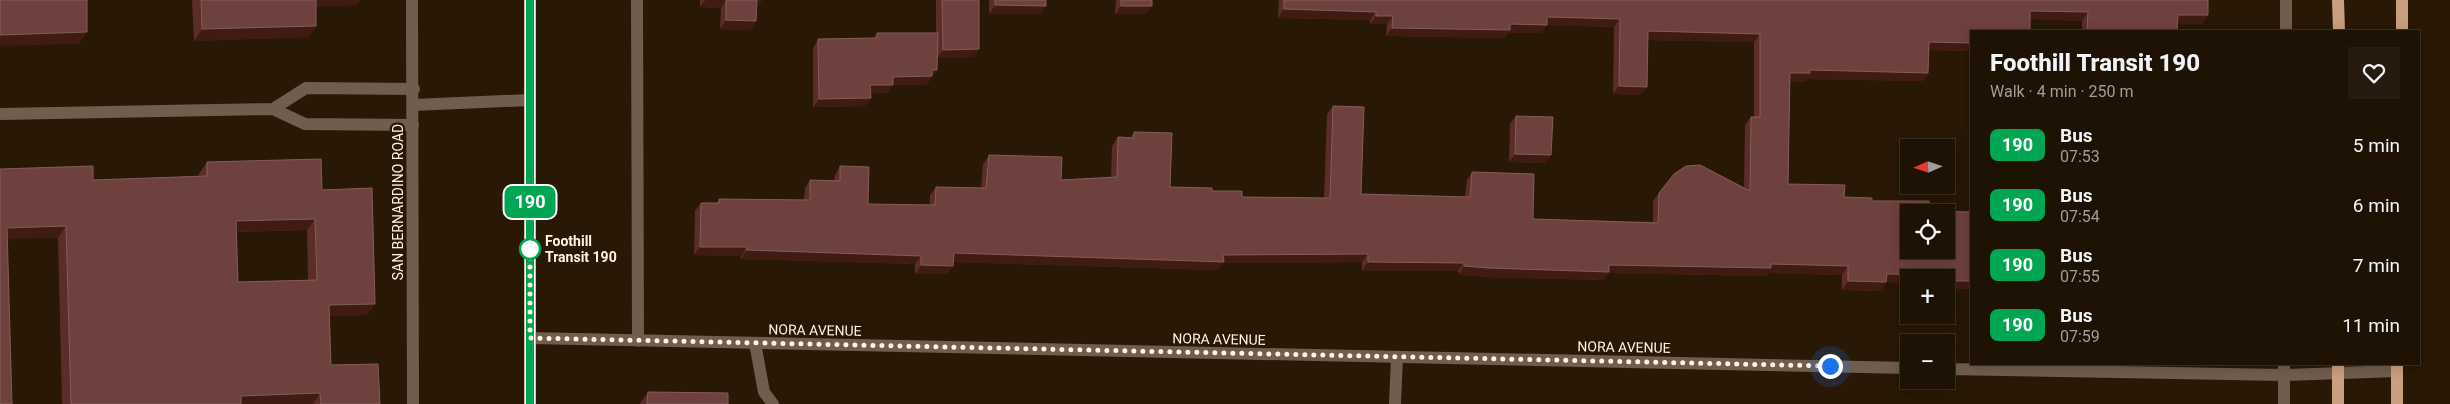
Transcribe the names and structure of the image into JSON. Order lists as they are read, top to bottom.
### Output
{
  "streets": {
    "street": ["SAN BERNARDINO ROAD", "NORA AVENUE"]
  },
  "places": ["Foothill Transit 190"],
  "lines": ["bus line 190"],
  "north": "left",
  "page": {
    "on_map": "190",
    "heading": ["Foothill Transit 190", "Walk · 4 min · 250 m"],
    "list": [
      {
        "mark": "190",
        "name": "Bus",
        "note": "07:53",
        "value": "5 min"
      },
      {
        "mark": "190",
        "name": "Bus",
        "note": "07:54",
        "value": "6 min"
      },
      {
        "mark": "190",
        "name": "Bus",
        "note": "07:55",
        "value": "7 min"
      },
      {
        "mark": "190",
        "name": "Bus",
        "note": "07:59",
        "value": "11 min"
      }
    ],
    "map_buttons": ["+", "−"]
  }
}
